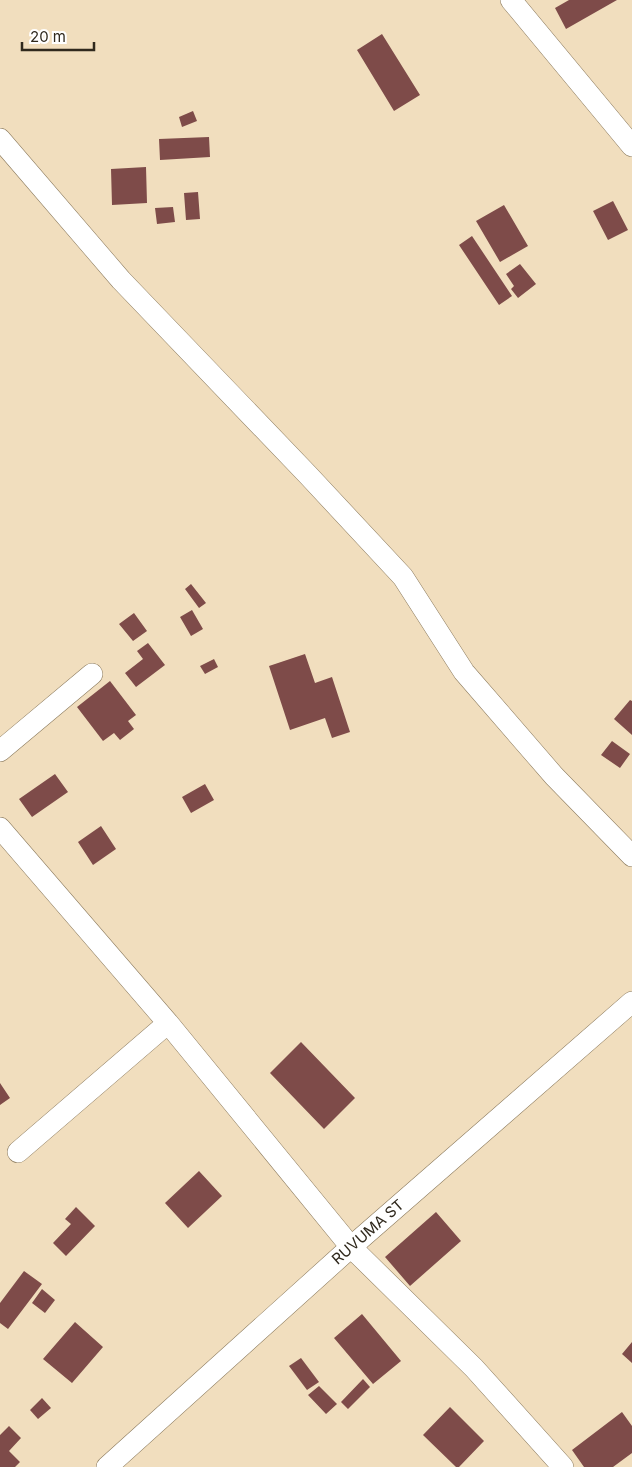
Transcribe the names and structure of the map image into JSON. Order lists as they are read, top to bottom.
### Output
{
  "streets": {
    "street": ["RUVUMA ST"]
  },
  "scale_bar": "20 m"
}
